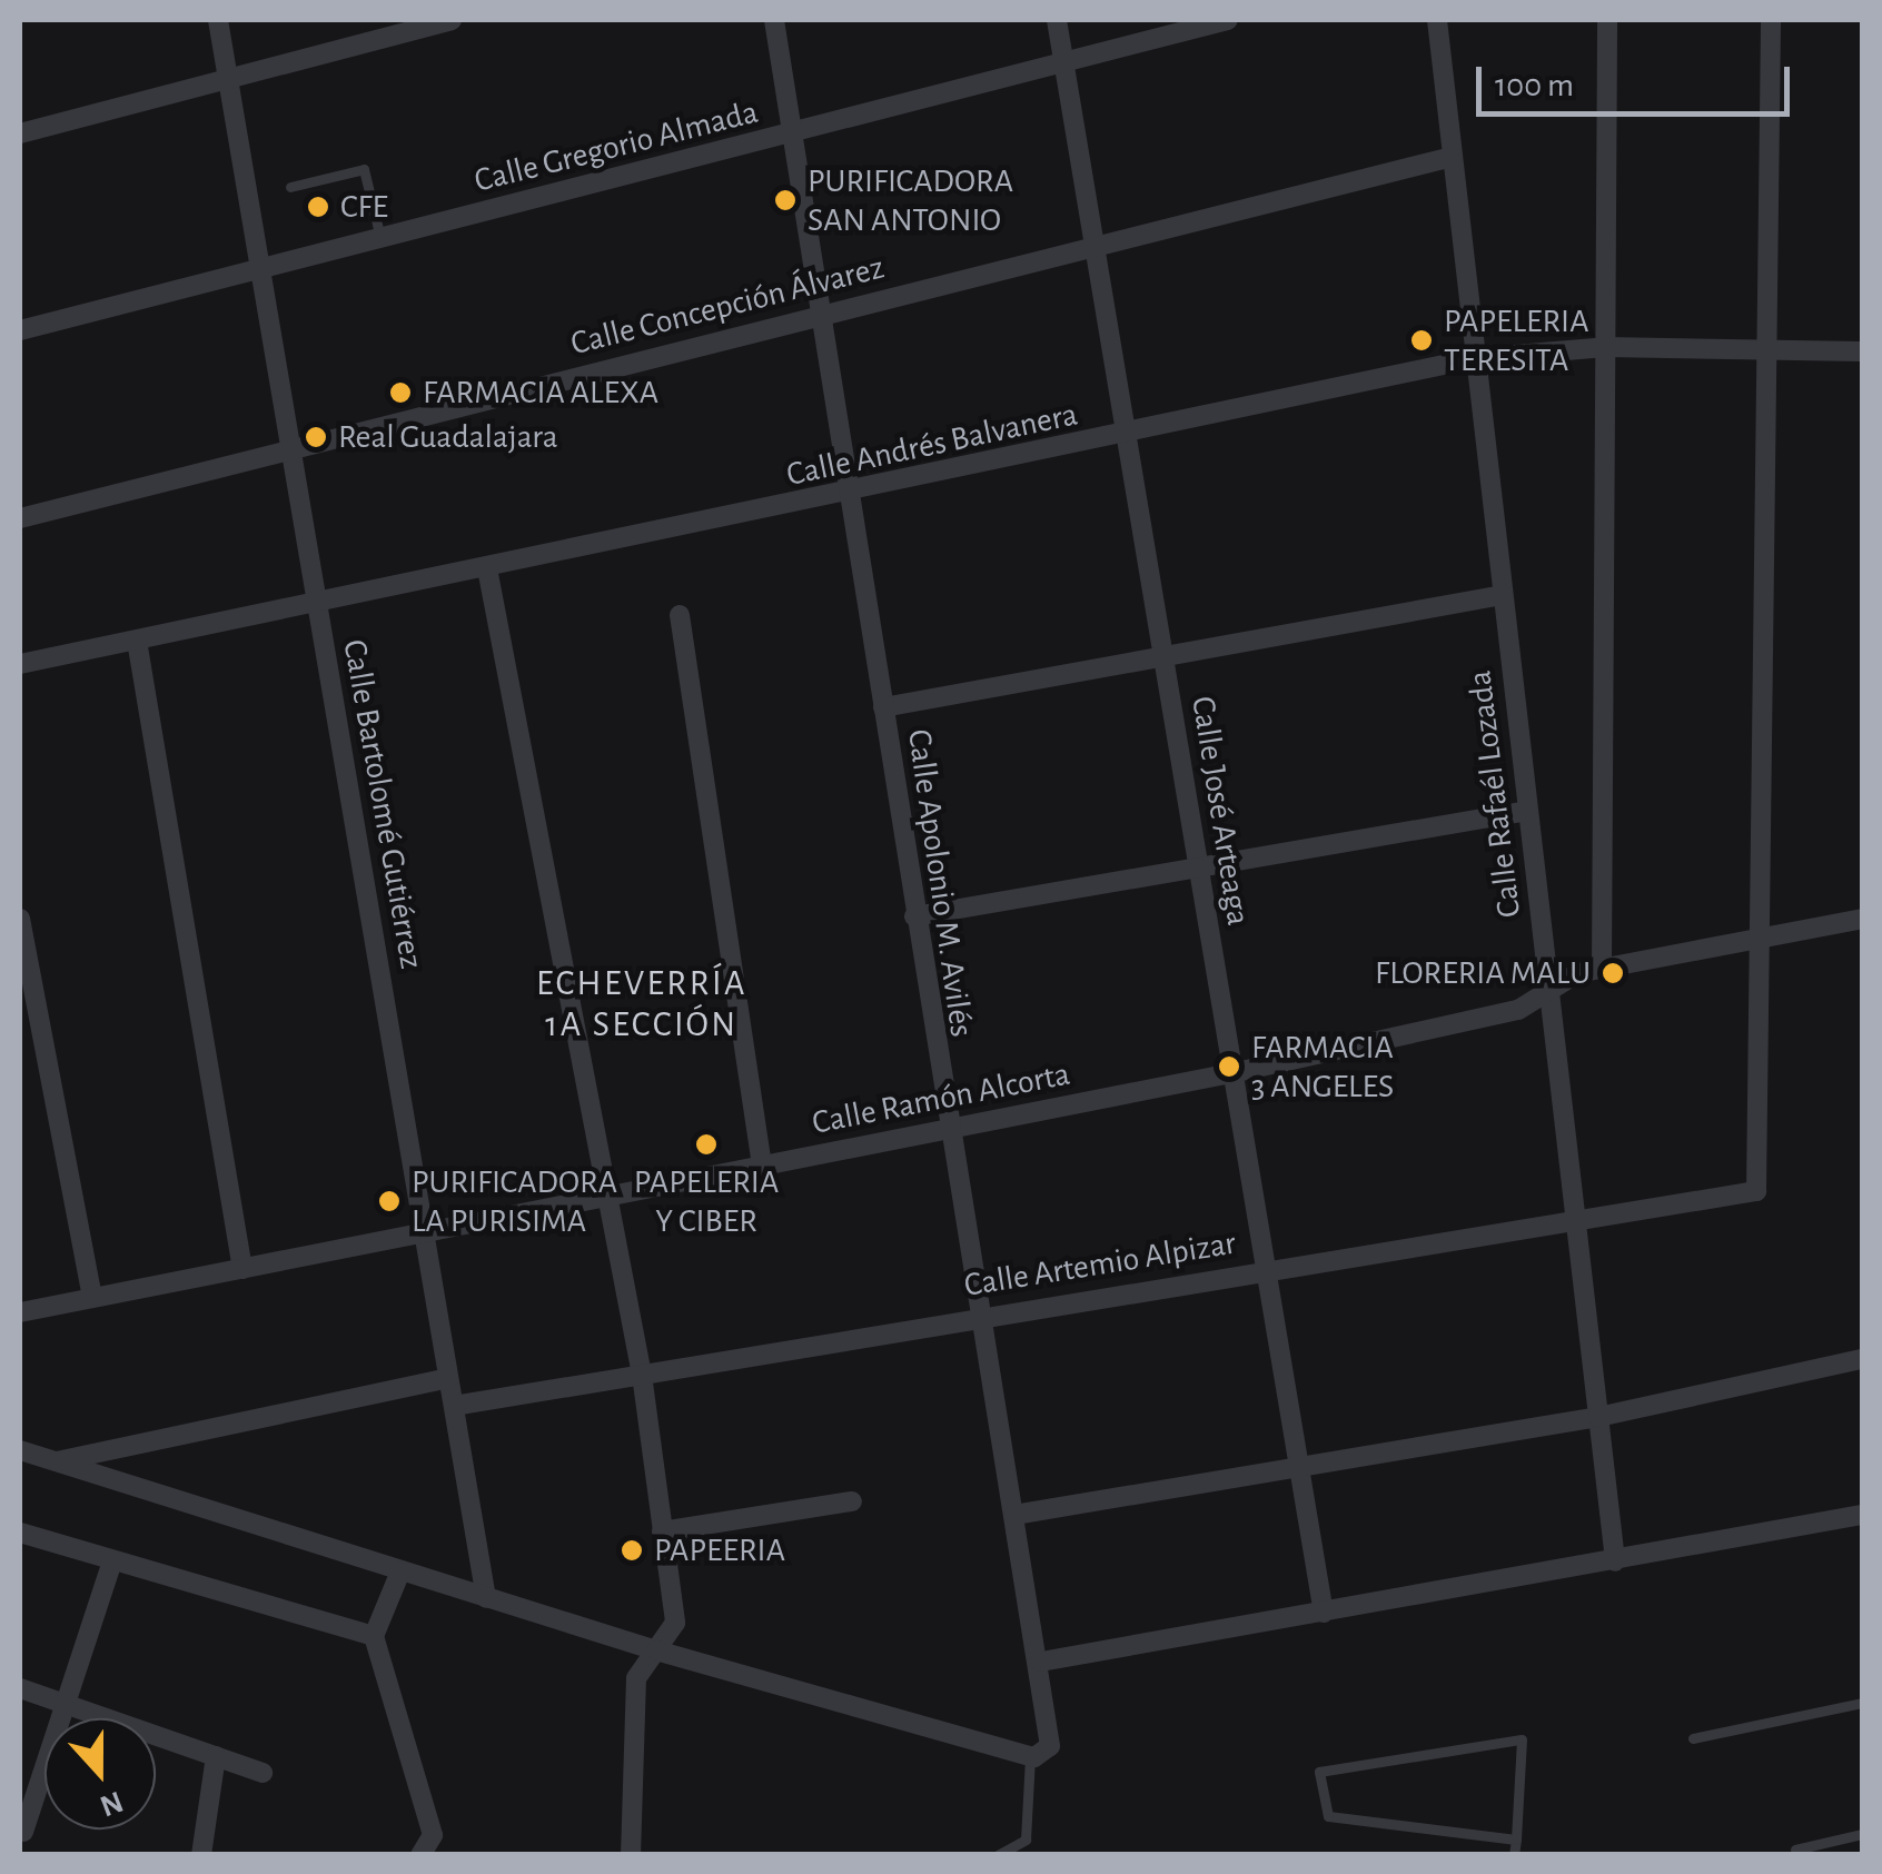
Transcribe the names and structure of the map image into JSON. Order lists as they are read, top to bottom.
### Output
{
  "streets": {
    "street": [
      "Calle Gregorio Almada",
      "Calle Concepción Álvarez",
      "Calle Andrés Balvanera",
      "Calle Rafaél Lozada",
      "Calle Bartolomé Gutiérrez",
      "Calle José Arteaga",
      "Calle Apolonio M. Avilés",
      "Calle Ramón Alcorta",
      "Calle Artemio Alpizar"
    ]
  },
  "crossings": [
    ["Calle Gregorio Almada", "Calle Bartolomé Gutiérrez"],
    ["Calle Gregorio Almada", "Calle José Arteaga"],
    ["Calle Gregorio Almada", "Calle Apolonio M. Avilés"],
    ["Calle Concepción Álvarez", "Calle Rafaél Lozada"],
    ["Calle Concepción Álvarez", "Calle Bartolomé Gutiérrez"],
    ["Calle Concepción Álvarez", "Calle José Arteaga"],
    ["Calle Concepción Álvarez", "Calle Apolonio M. Avilés"],
    ["Calle Andrés Balvanera", "Calle Rafaél Lozada"],
    ["Calle Andrés Balvanera", "Calle Bartolomé Gutiérrez"],
    ["Calle Andrés Balvanera", "Calle José Arteaga"],
    ["Calle Andrés Balvanera", "Calle Apolonio M. Avilés"],
    ["Calle Rafaél Lozada", "Calle Ramón Alcorta"],
    ["Calle Rafaél Lozada", "Calle Artemio Alpizar"],
    ["Calle Bartolomé Gutiérrez", "Calle Ramón Alcorta"],
    ["Calle Bartolomé Gutiérrez", "Calle Artemio Alpizar"],
    ["Calle José Arteaga", "Calle Ramón Alcorta"],
    ["Calle José Arteaga", "Calle Artemio Alpizar"],
    ["Calle Apolonio M. Avilés", "Calle Ramón Alcorta"],
    ["Calle Apolonio M. Avilés", "Calle Artemio Alpizar"],
    ["Calle Ramón Alcorta", "Calle Artemio Alpizar"]
  ],
  "districts": ["ECHEVERRÍA 1A SECCIÓN"],
  "places": [
    "PURIFICADORA SAN ANTONIO",
    "CFE",
    "PAPELERIA TERESITA",
    "FARMACIA ALEXA",
    "Real Guadalajara",
    "FLORERIA MALU",
    "FARMACIA 3 ANGELES",
    "PAPELERIA Y CIBER",
    "PURIFICADORA LA PURISIMA",
    "PAPEERIA"
  ],
  "scale_bar": "100 m",
  "north": "bottom"
}
